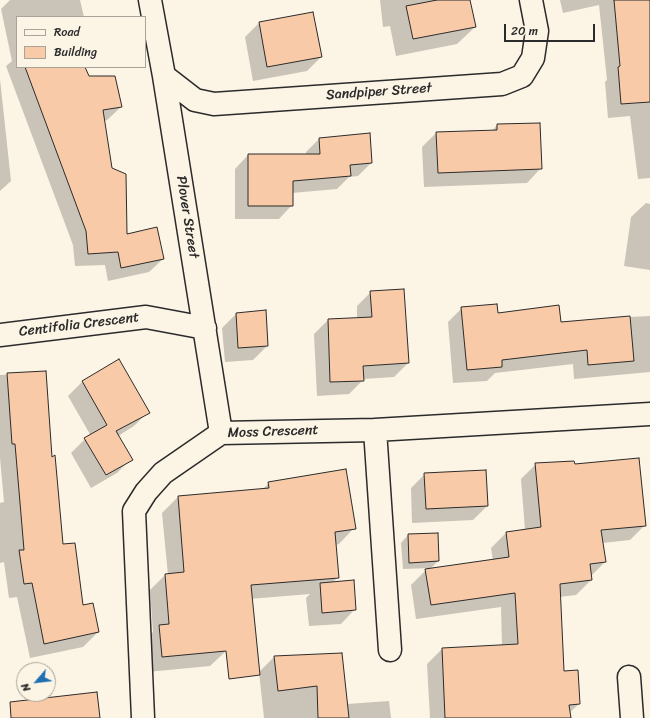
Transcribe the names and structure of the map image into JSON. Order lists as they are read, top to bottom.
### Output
{
  "streets": {
    "street": [
      "Sandpiper Street",
      "Plover Street",
      "Centifolia Crescent",
      "Moss Crescent"
    ]
  },
  "crossings": [
    ["Sandpiper Street", "Plover Street"],
    ["Plover Street", "Centifolia Crescent"],
    ["Plover Street", "Moss Crescent"]
  ],
  "legend": ["Road", "Building"],
  "scale_bar": "20 m",
  "north": "bottom left"
}
